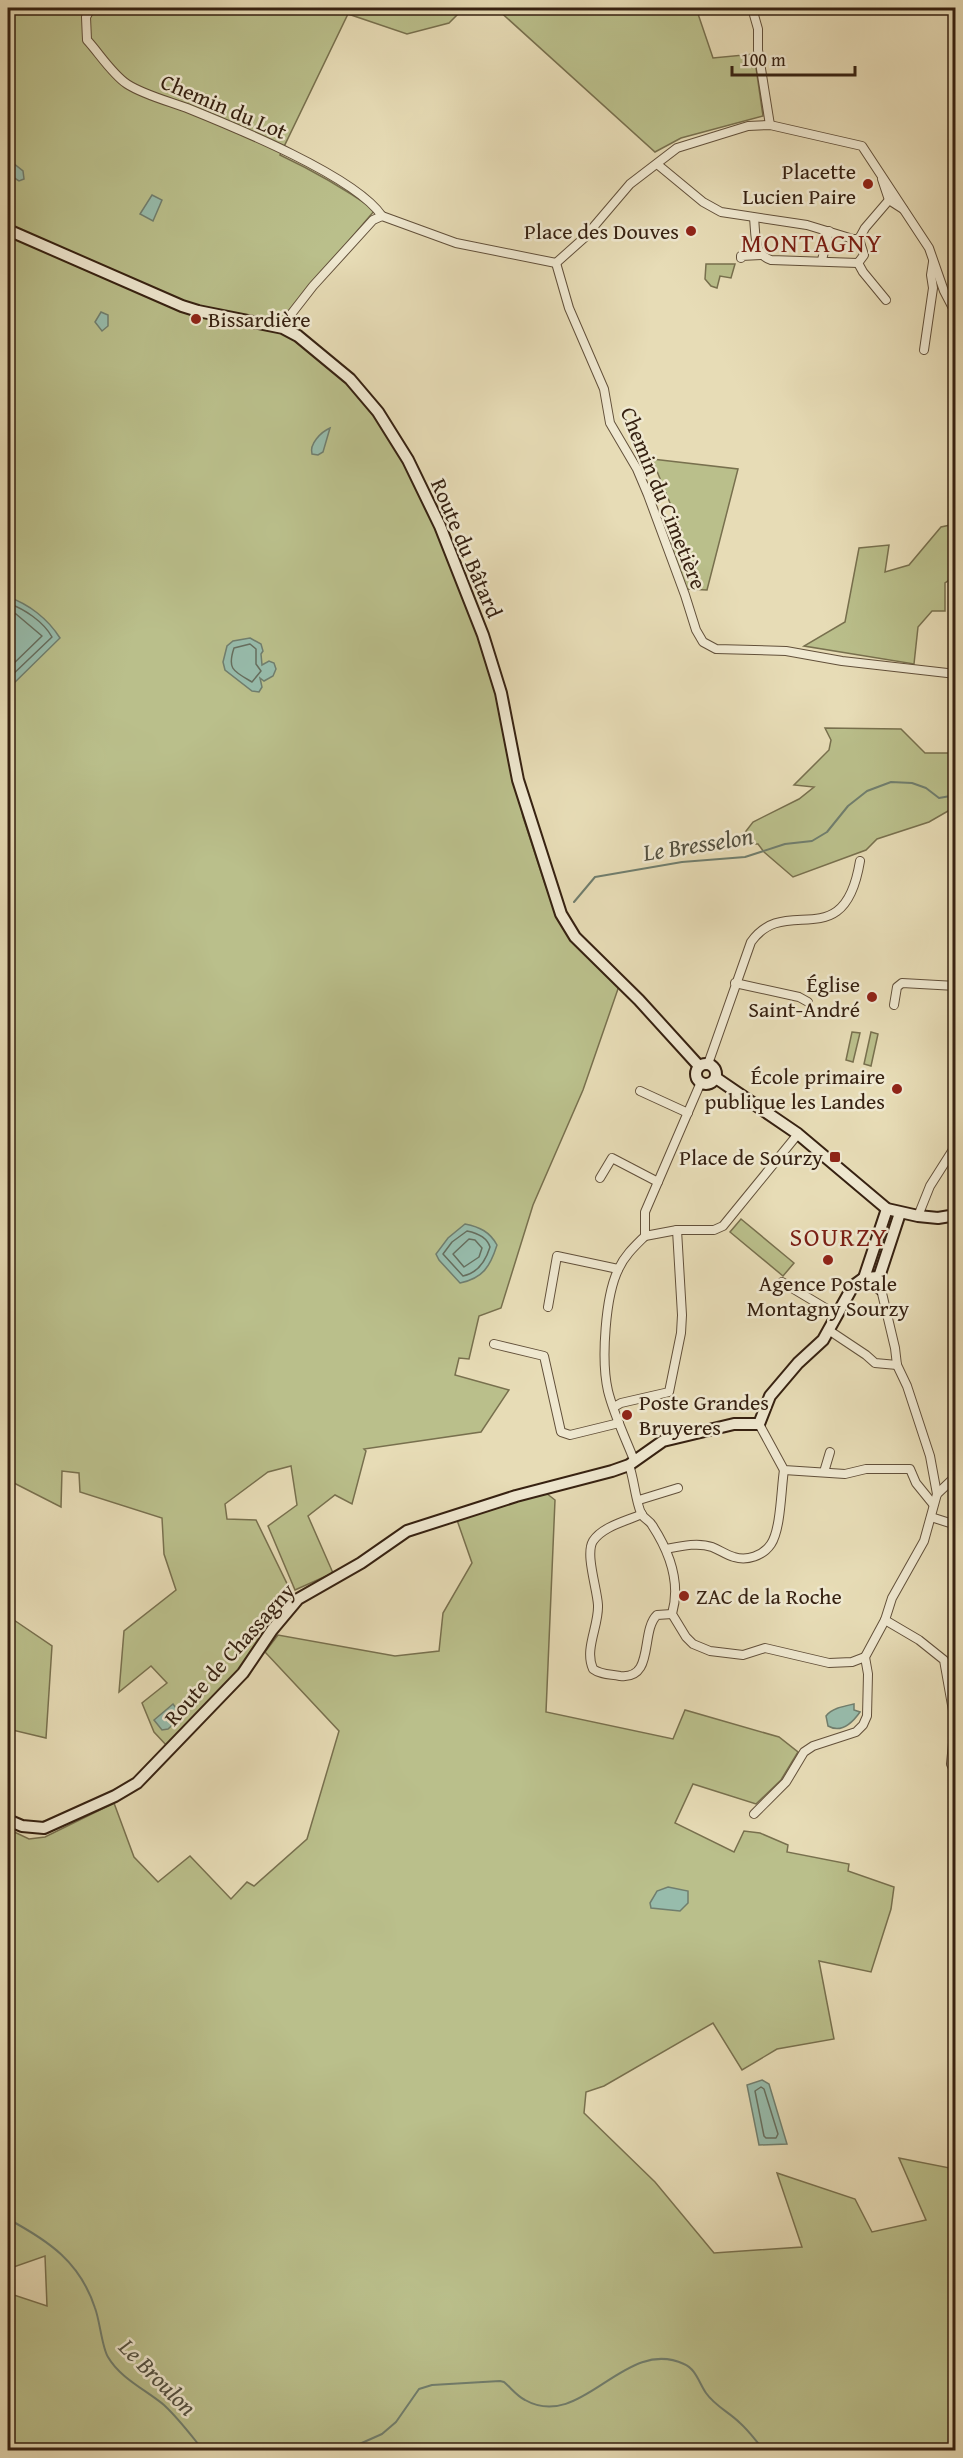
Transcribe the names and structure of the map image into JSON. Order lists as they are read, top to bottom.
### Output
{
  "streets": {
    "street": [
      "Chemin du Lot",
      "Chemin du Cimetière",
      "Route du Bâtard",
      "Route de Chassagny"
    ]
  },
  "districts": ["MONTAGNY", "SOURZY"],
  "water": ["Le Bresselon", "Le Broulon"],
  "places": {
    "other": [
      "Placette Lucien Paire",
      "Place des Douves",
      "Bissardière",
      "Église Saint-André",
      "École primaire publique les Landes",
      "Agence Postale Montagny Sourzy",
      "Poste Grandes Bruyeres",
      "ZAC de la Roche"
    ],
    "transit": ["Place de Sourzy"]
  },
  "scale_bar": "100 m"
}
